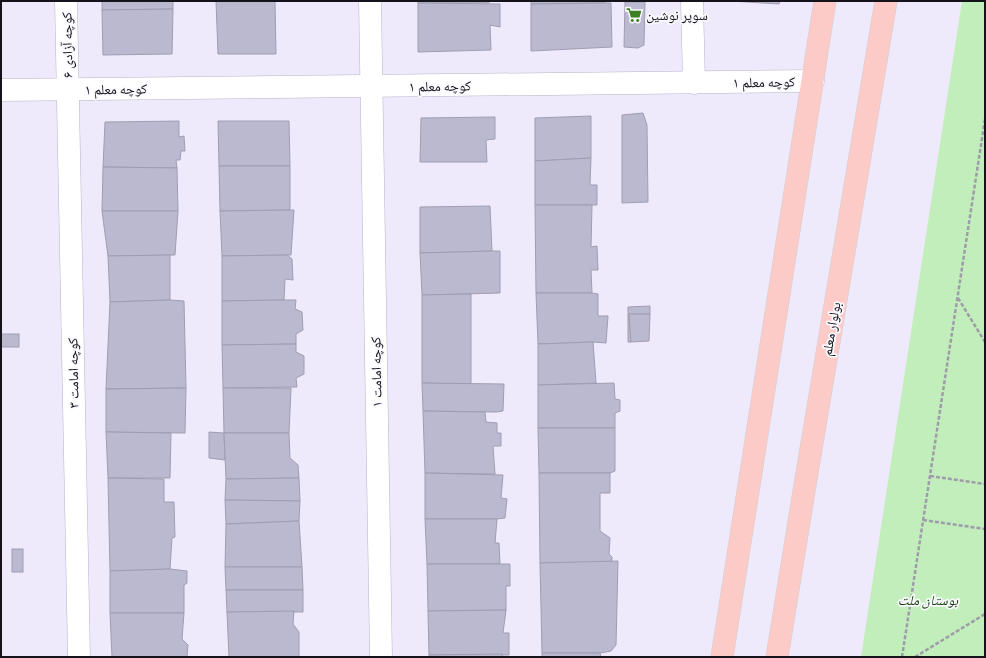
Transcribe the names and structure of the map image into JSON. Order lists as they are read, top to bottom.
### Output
{
  "streets": {
    "main road": ["بولوار معلم"],
    "street": [
      "کوچه آزادی ۶",
      "کوچه معلم ۱",
      "کوچه امامت ۱",
      "کوچه امامت ۳"
    ]
  },
  "crossings": [
    ["کوچه آزادی ۶", "کوچه معلم ۱"],
    ["کوچه آزادی ۶", "کوچه امامت ۳"],
    ["کوچه معلم ۱", "کوچه امامت ۱"],
    ["کوچه معلم ۱", "کوچه امامت ۳"]
  ],
  "parks": ["بوستان ملت"],
  "places": {
    "supermarket": ["سوپر نوشین"]
  }
}
